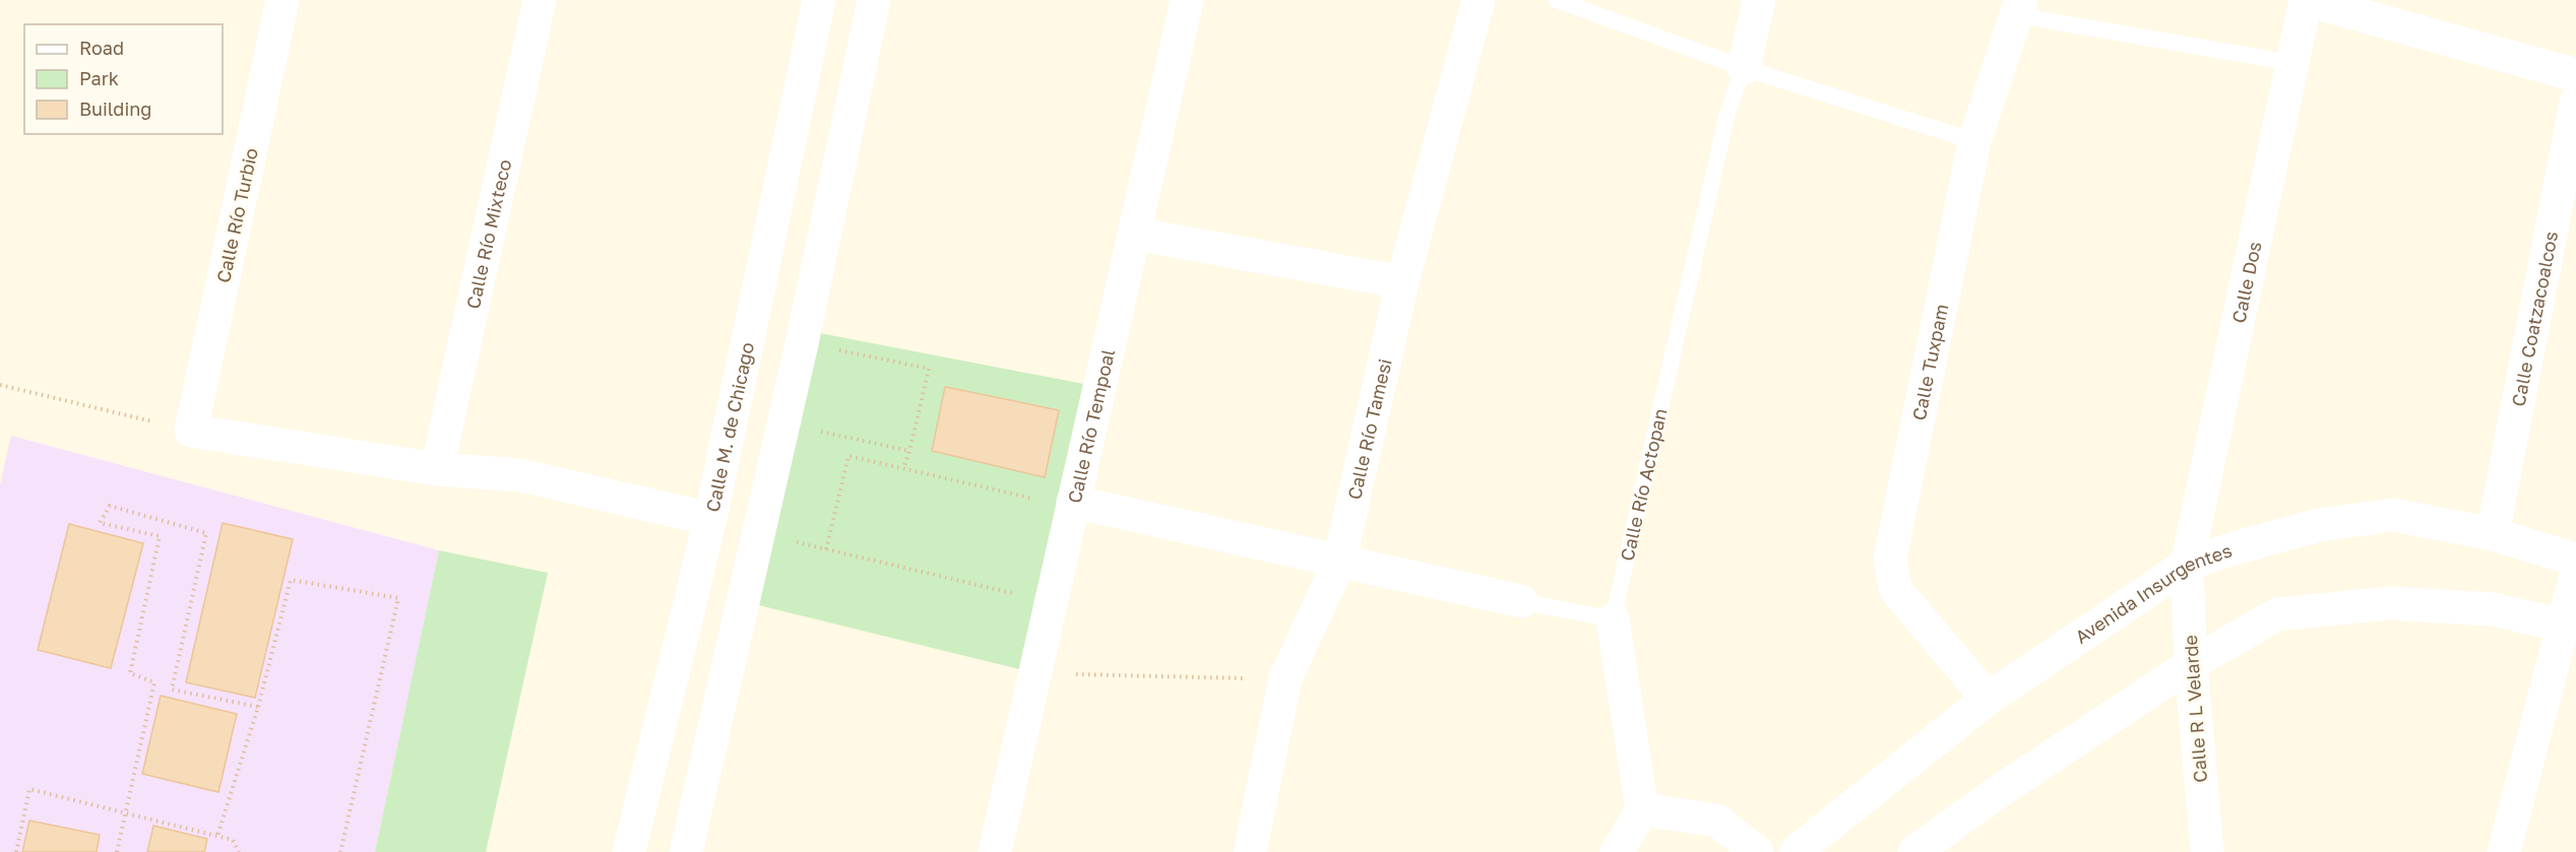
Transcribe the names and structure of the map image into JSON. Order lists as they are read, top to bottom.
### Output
{
  "streets": {
    "street": [
      "Calle Río Turbio",
      "Calle Río Mixteco",
      "Calle Dos",
      "Calle Coatzacoalcos",
      "Calle Tuxpam",
      "Calle Río Tempoal",
      "Calle M. de Chicago",
      "Calle Río Tamesi",
      "Calle Río Actopan",
      "Avenida Insurgentes",
      "Calle R L Velarde"
    ]
  },
  "crossings": [
    ["Calle Dos", "Avenida Insurgentes"],
    ["Calle Dos", "Calle R L Velarde"],
    ["Calle Coatzacoalcos", "Avenida Insurgentes"],
    ["Calle Tuxpam", "Avenida Insurgentes"],
    ["Avenida Insurgentes", "Calle R L Velarde"]
  ],
  "legend": ["Road", "Park", "Building"]
}
